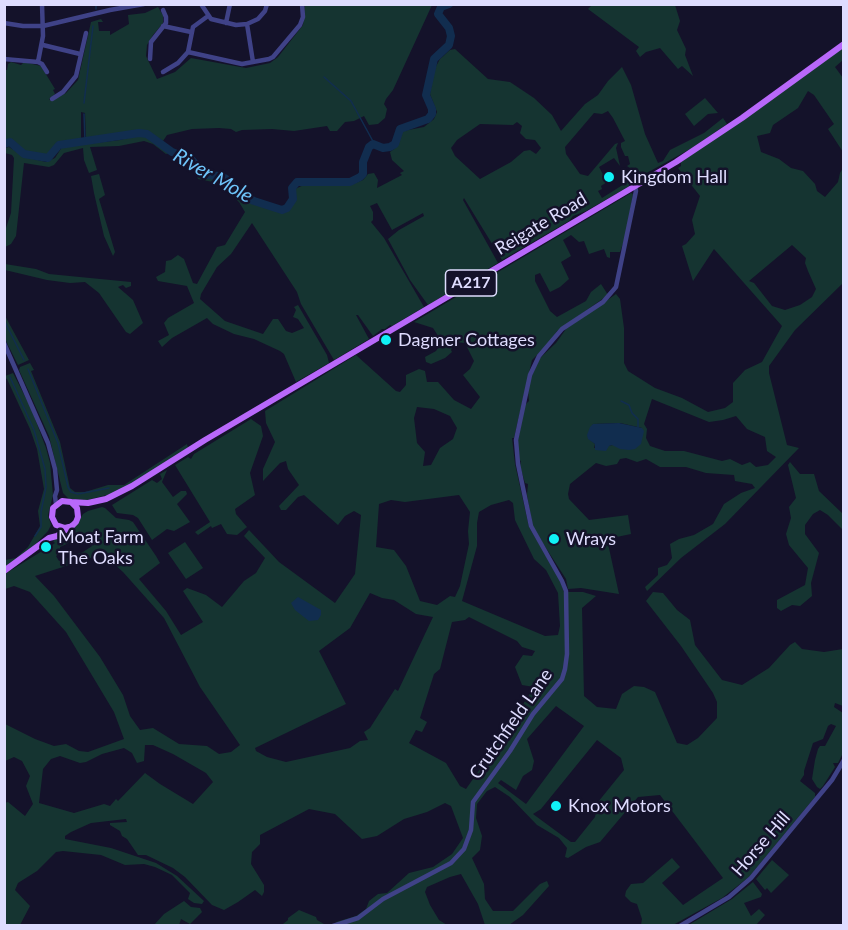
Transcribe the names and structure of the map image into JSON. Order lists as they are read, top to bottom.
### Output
{
  "streets": {
    "main road": ["Reigate Road", "A217"],
    "street": ["Crutchfield Lane", "Horse Hill"]
  },
  "crossings": [
    ["Reigate Road", "Crutchfield Lane"]
  ],
  "water": ["River Mole"],
  "places": [
    "Kingdom Hall",
    "Dagmer Cottages",
    "Wrays",
    "Moat Farm The Oaks",
    "Knox Motors"
  ]
}
